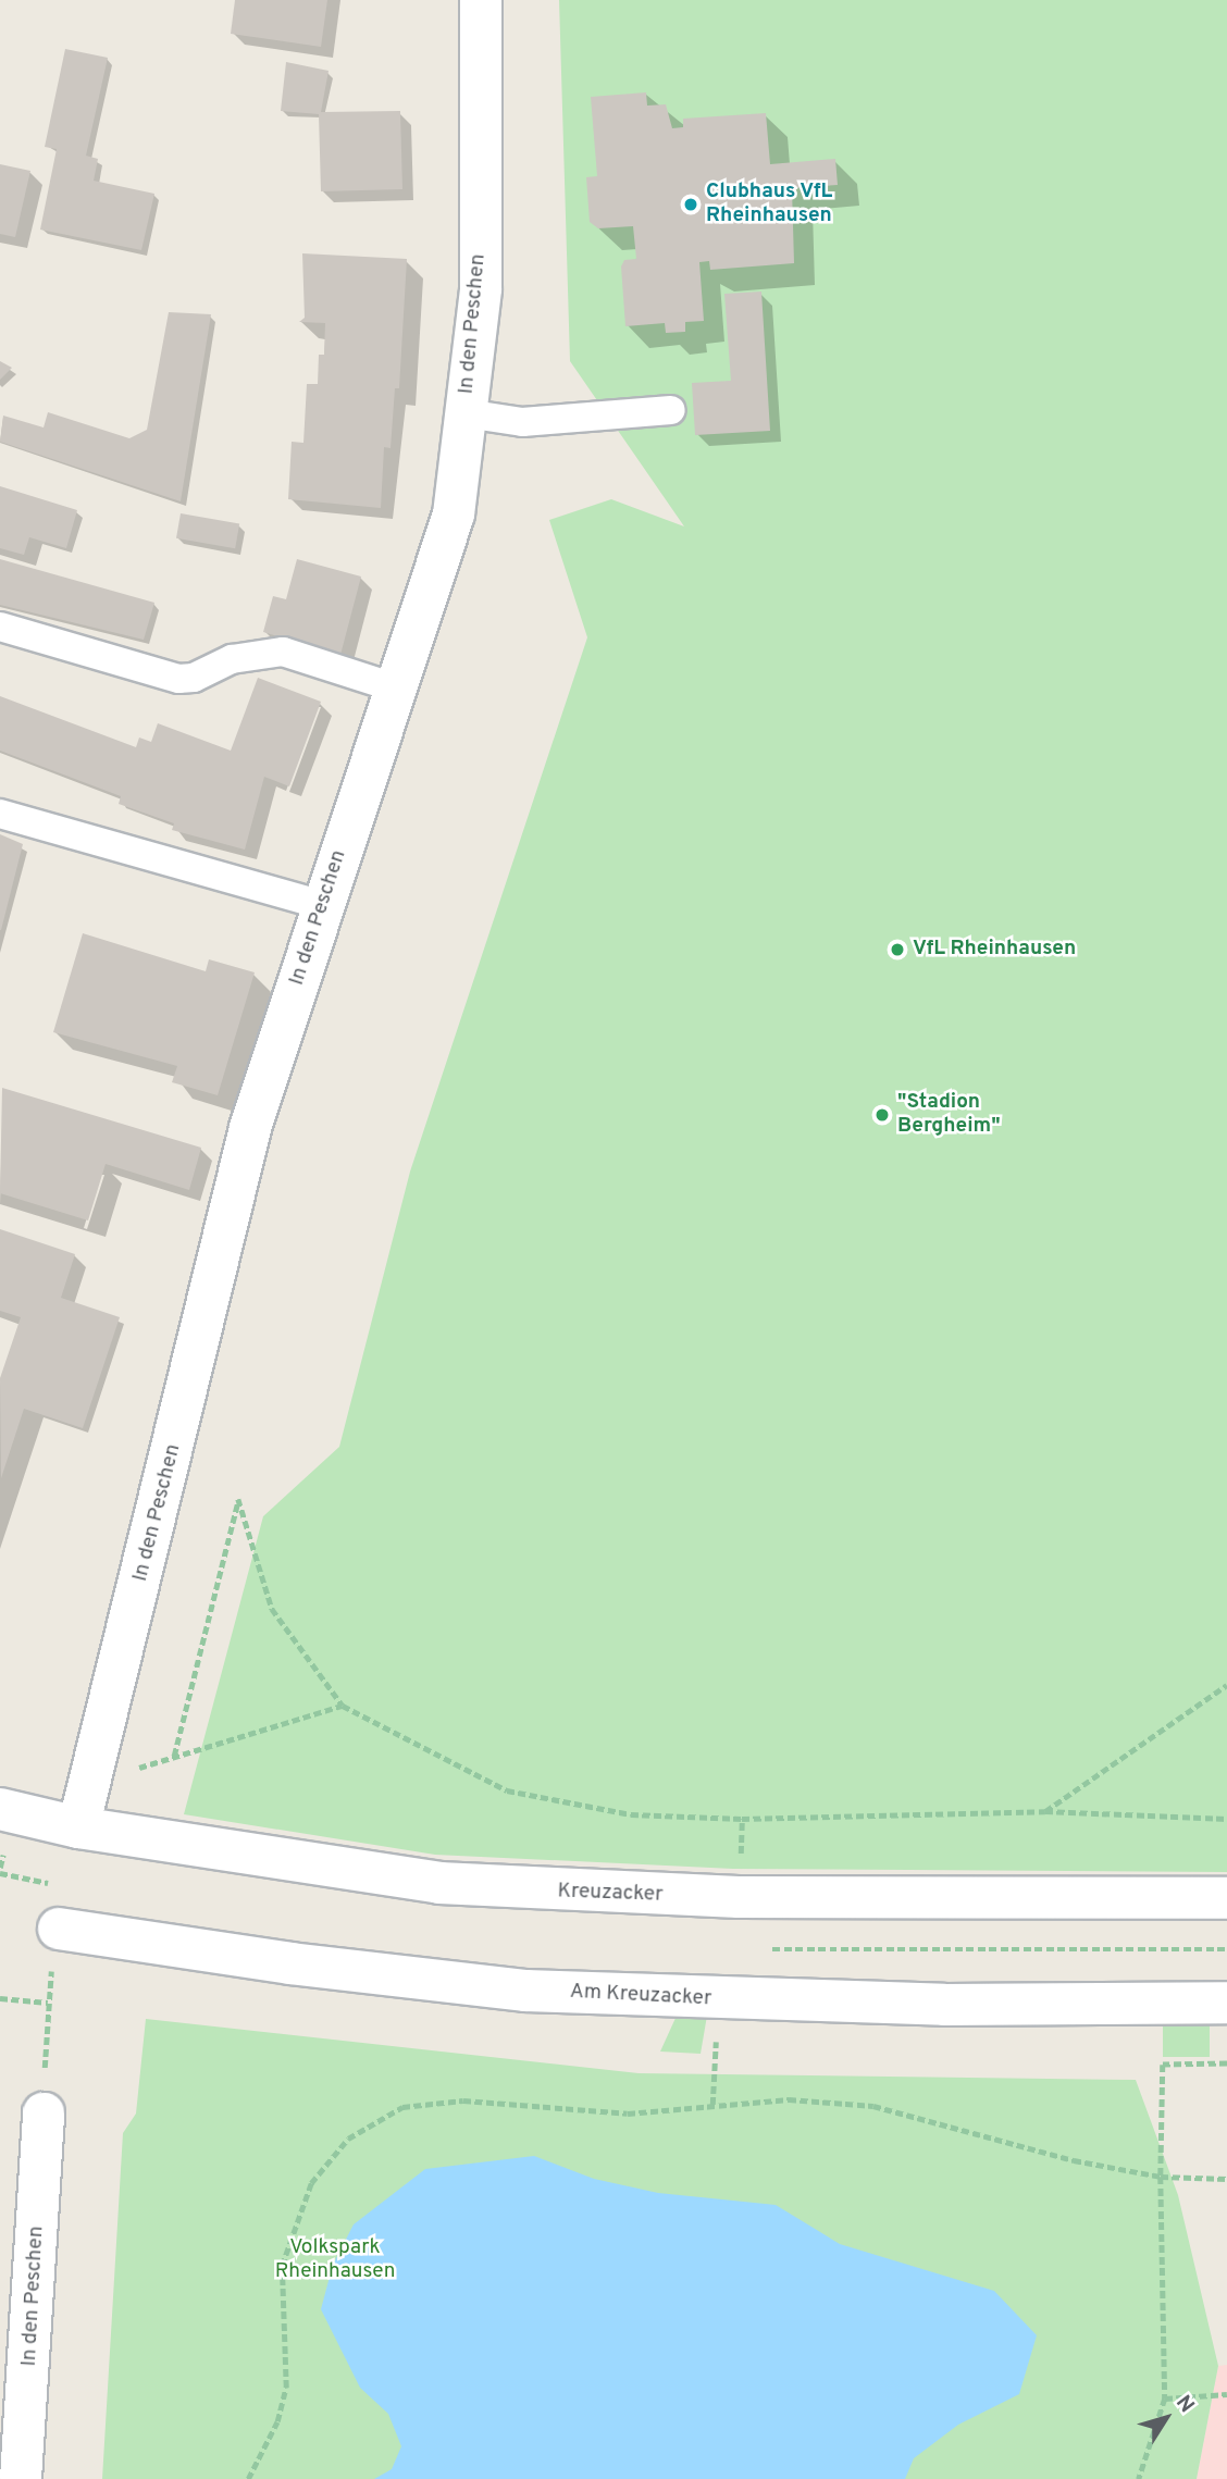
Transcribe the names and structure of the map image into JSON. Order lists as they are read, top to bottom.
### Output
{
  "streets": {
    "street": ["In den Peschen", "Kreuzacker", "Am Kreuzacker"]
  },
  "crossings": [
    ["In den Peschen", "Kreuzacker"]
  ],
  "parks": ["Volkspark Rheinhausen"],
  "places": ["Clubhaus VfL Rheinhausen", "VfL Rheinhausen", "\"Stadion Bergheim\""],
  "north": "top right"
}
